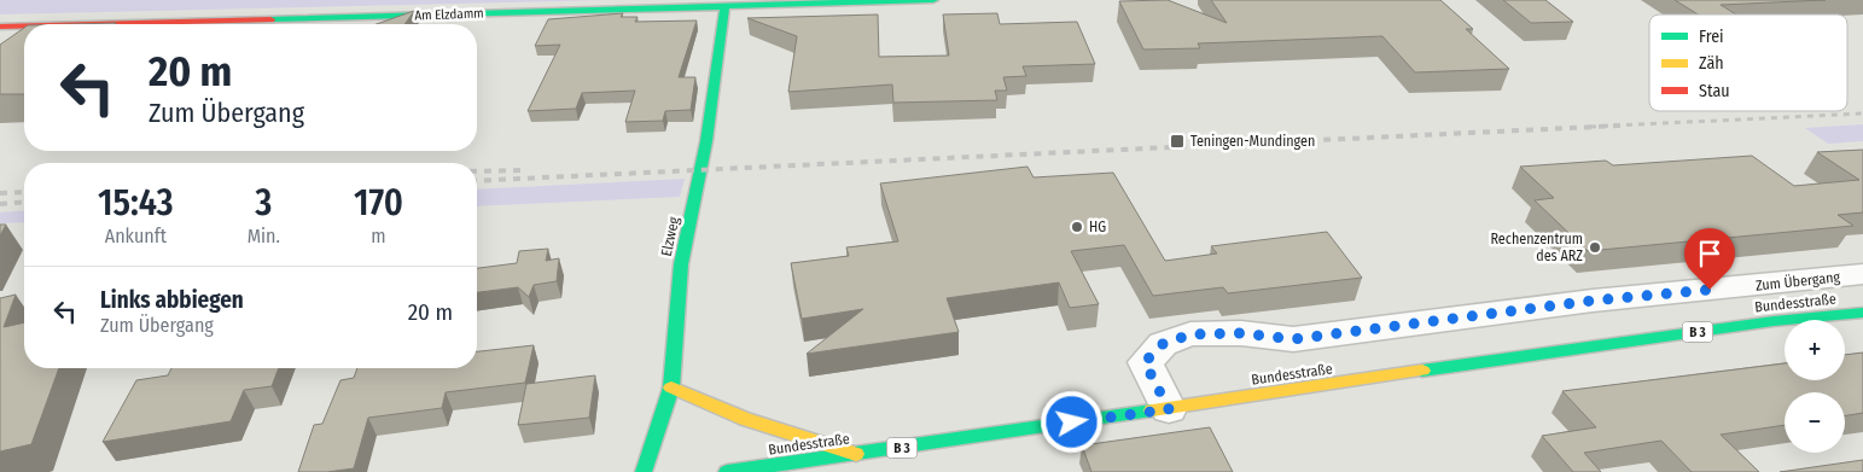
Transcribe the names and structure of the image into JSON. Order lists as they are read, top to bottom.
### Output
{
  "streets": {
    "street": [
      "Am Elzdamm",
      "Elzweg",
      "Zum Übergang",
      "Bundesstraße",
      "B 3"
    ]
  },
  "crossings": [
    ["Am Elzdamm", "Elzweg"],
    ["Zum Übergang", "Bundesstraße"]
  ],
  "places": {
    "transit": ["Teningen-Mundingen"],
    "other": ["HG", "Rechenzentrum des ARZ"]
  },
  "legend": ["Frei", "Zäh", "Stau"],
  "page": {
    "turn": ["20 m", "Zum Übergang"],
    "eta": [
      "15:43",
      "Ankunft",
      "3",
      "Min.",
      "170",
      "m"
    ],
    "list": [
      {
        "name": "Links abbiegen",
        "note": "Zum Übergang",
        "value": "20 m"
      }
    ],
    "map_buttons": ["+", "−"]
  }
}
